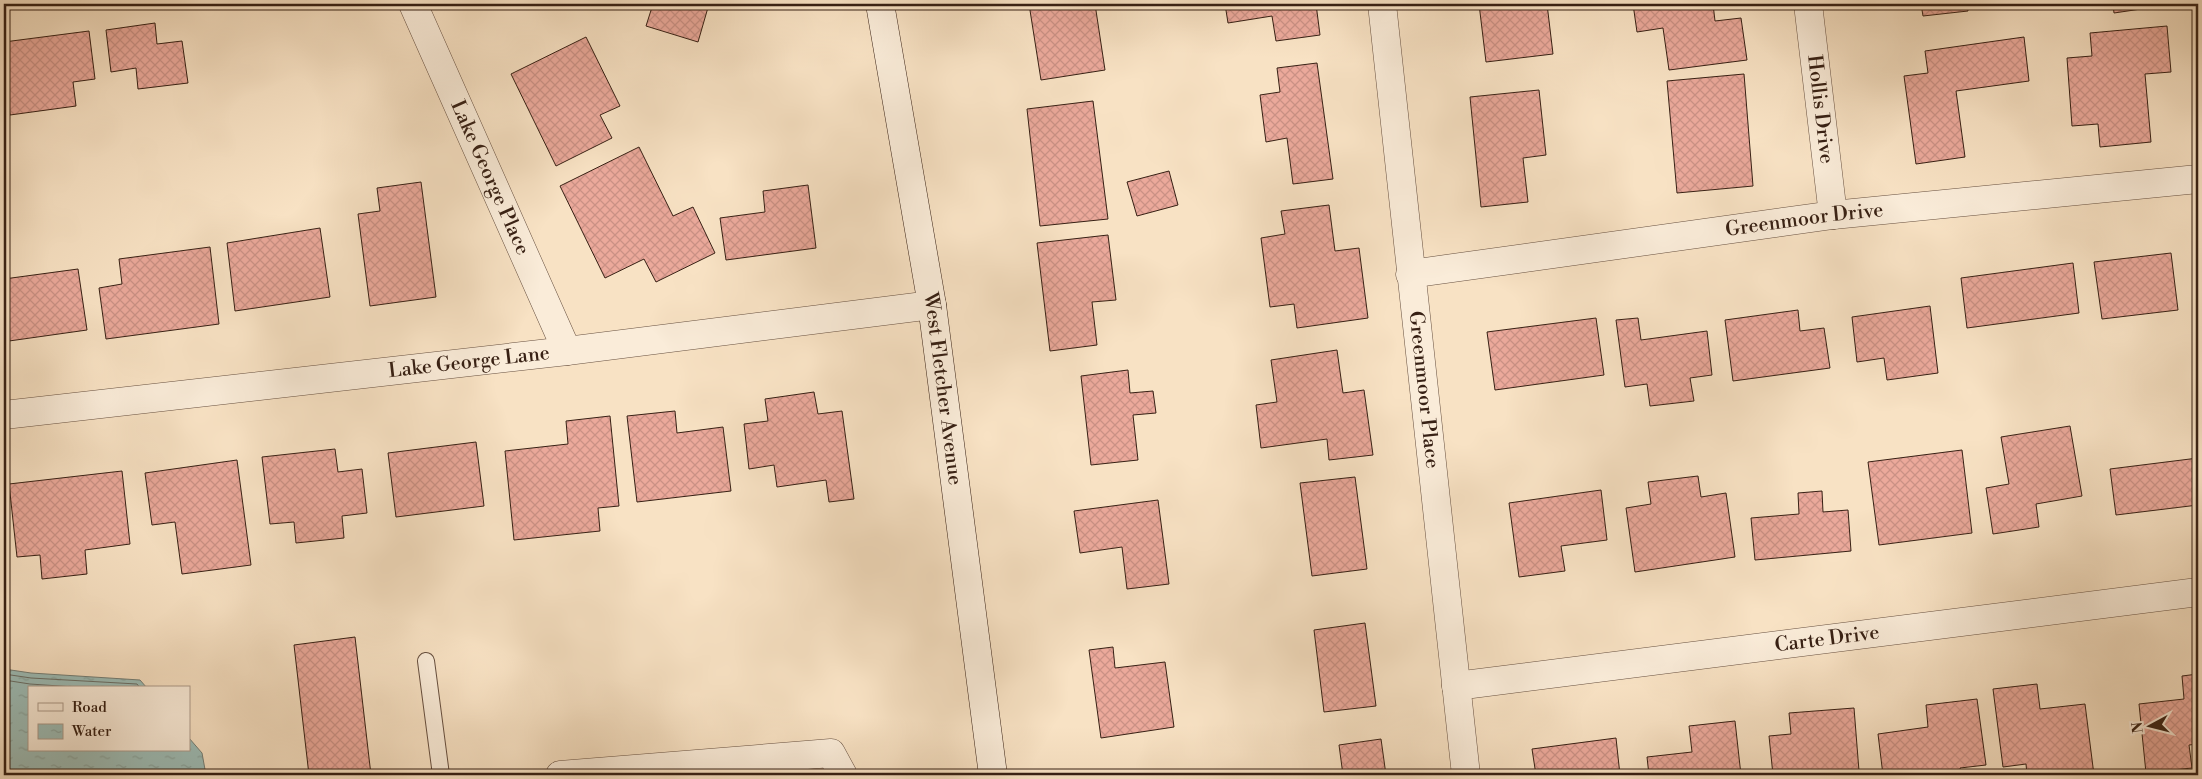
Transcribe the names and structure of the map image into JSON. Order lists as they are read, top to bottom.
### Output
{
  "streets": {
    "street": [
      "Hollis Drive",
      "Lake George Place",
      "Greenmoor Drive",
      "Lake George Lane",
      "West Fletcher Avenue",
      "Greenmoor Place",
      "Carte Drive"
    ]
  },
  "crossings": [
    ["Hollis Drive", "Greenmoor Drive"],
    ["Lake George Place", "Lake George Lane"],
    ["Greenmoor Drive", "Greenmoor Place"],
    ["Lake George Lane", "West Fletcher Avenue"],
    ["Greenmoor Place", "Carte Drive"]
  ],
  "legend": ["Road", "Water"],
  "north": "left"
}
